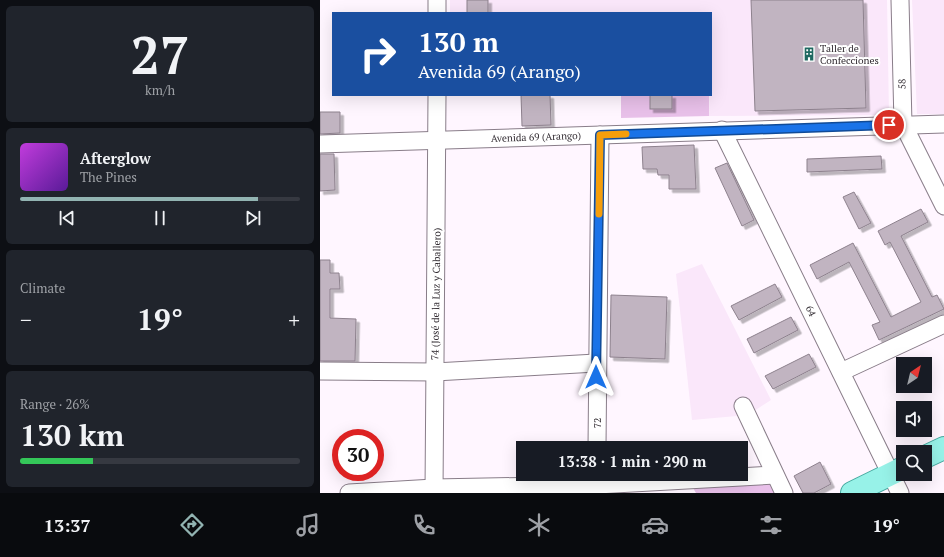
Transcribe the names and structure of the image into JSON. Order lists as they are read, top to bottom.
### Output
{
  "streets": {
    "street": [
      "58",
      "Avenida 69 (Arango)",
      "74 (José de la Luz y Caballero)",
      "64",
      "72"
    ]
  },
  "crossings": [
    ["58", "Avenida 69 (Arango)"],
    ["Avenida 69 (Arango)", "74 (José de la Luz y Caballero)"],
    ["Avenida 69 (Arango)", "64"],
    ["Avenida 69 (Arango)", "72"]
  ],
  "places": {
    "building": ["Taller de Confecciones"]
  },
  "north": "top right",
  "page": {
    "tile": [
      ["27", "km/h"],
      "Climate",
      ["Range · 26%", "130 km"]
    ],
    "turn": ["130 m", "Avenida 69 (Arango)"],
    "song": ["Afterglow", "The Pines"],
    "heat": ["−", "19°", "+"],
    "limit": "30",
    "trip": "13:38 · 1 min · 290 m",
    "tabs": ["13:37", "19°"]
  }
}
